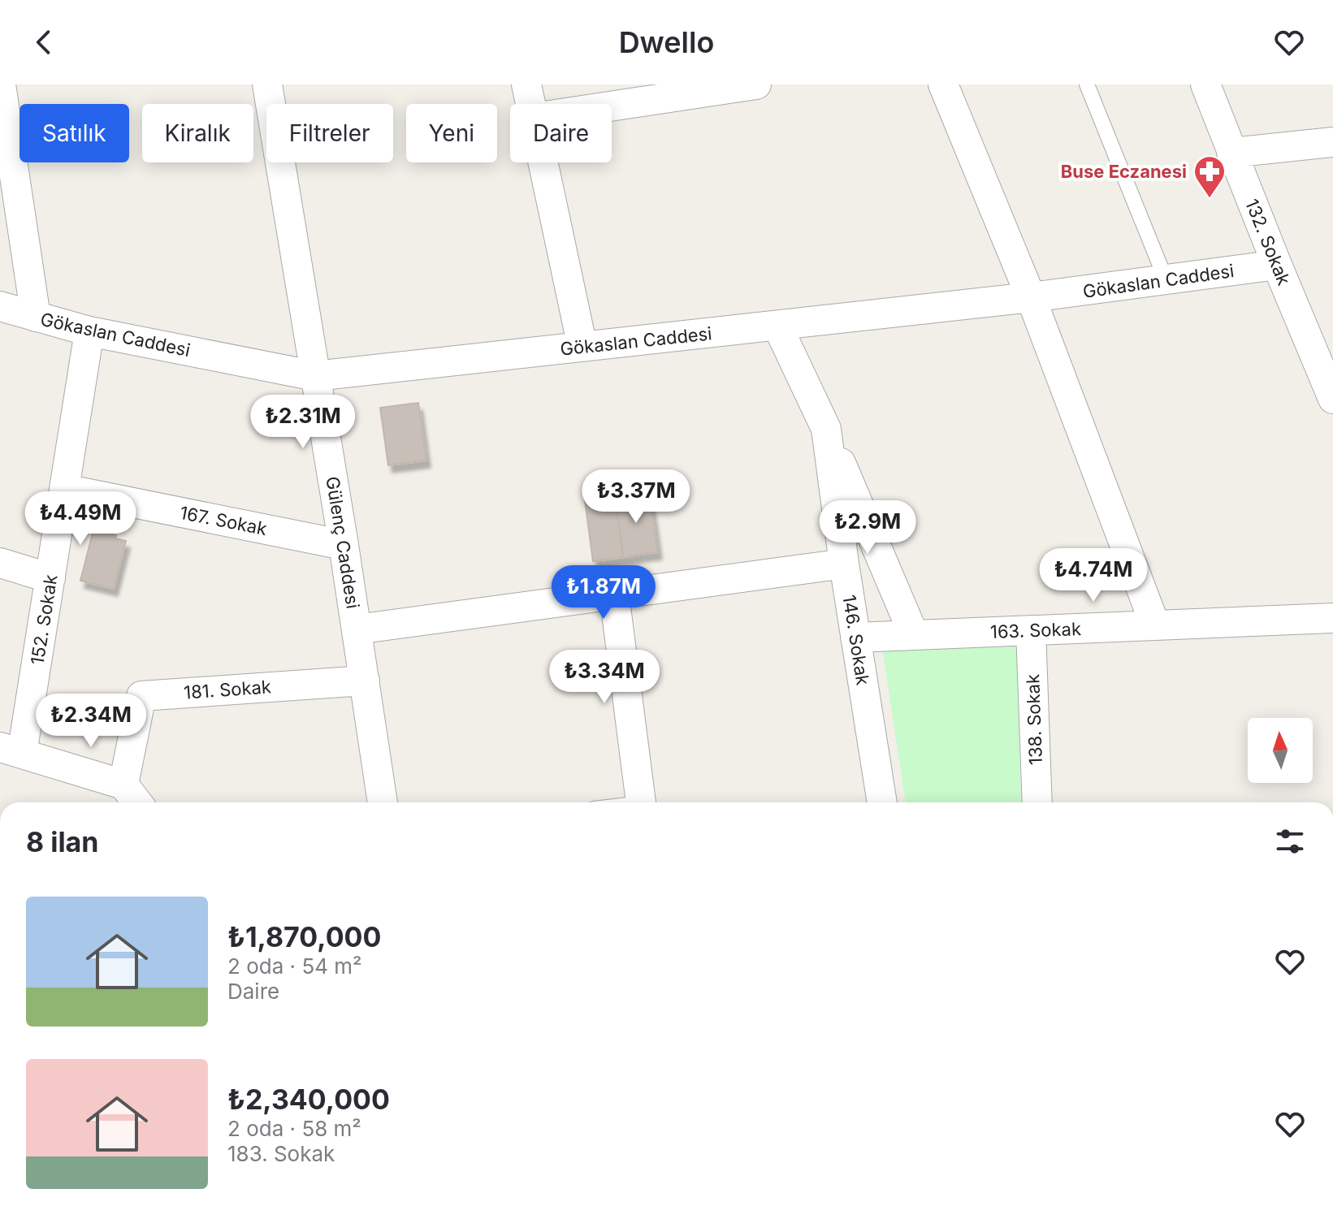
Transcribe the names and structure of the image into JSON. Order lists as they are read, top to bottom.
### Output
{
  "streets": {
    "street": [
      "132. Sokak",
      "Gökaslan Caddesi",
      "167. Sokak",
      "Gülenç Caddesi",
      "152. Sokak",
      "163. Sokak",
      "146. Sokak",
      "181. Sokak",
      "138. Sokak"
    ]
  },
  "crossings": [
    ["132. Sokak", "Gökaslan Caddesi"],
    ["Gökaslan Caddesi", "Gülenç Caddesi"],
    ["Gökaslan Caddesi", "152. Sokak"],
    ["Gökaslan Caddesi", "146. Sokak"],
    ["167. Sokak", "Gülenç Caddesi"],
    ["167. Sokak", "152. Sokak"],
    ["Gülenç Caddesi", "181. Sokak"],
    ["163. Sokak", "146. Sokak"],
    ["163. Sokak", "138. Sokak"]
  ],
  "places": {
    "pharmacy": ["Buse Eczanesi"]
  },
  "north": "top",
  "page": {
    "header": "Dwello",
    "chip": [
      "Satılık",
      "Kiralık",
      "Filtreler",
      "Yeni",
      "Daire"
    ],
    "price": [
      "₺2.31M",
      "₺3.37M",
      "₺4.49M",
      "₺2.9M",
      "₺4.74M",
      "₺1.87M",
      "₺3.34M",
      "₺2.34M"
    ],
    "heading": "8 ilan",
    "list": [
      {
        "name": "₺1,870,000",
        "note": "2 oda · 54 m² · Daire"
      },
      {
        "name": "₺2,340,000",
        "note": "2 oda · 58 m² · 183. Sokak"
      }
    ]
  }
}
